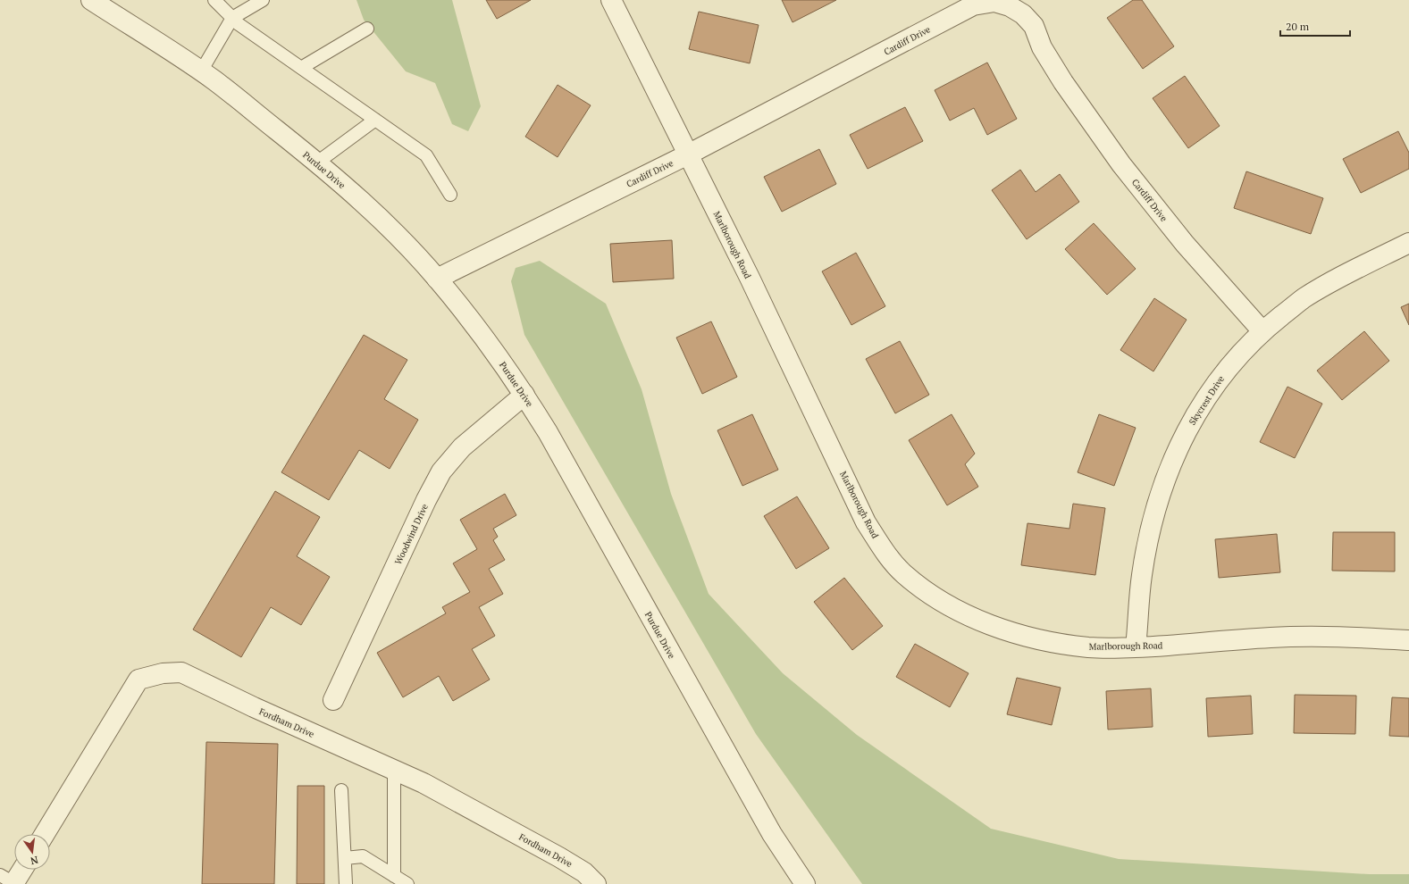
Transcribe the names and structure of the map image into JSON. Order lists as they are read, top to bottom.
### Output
{
  "streets": {
    "street": [
      "Cardiff Drive",
      "Purdue Drive",
      "Marlborough Road",
      "Skycrest Drive",
      "Woodwind Drive",
      "Fordham Drive"
    ]
  },
  "crossings": [
    ["Cardiff Drive", "Purdue Drive"],
    ["Cardiff Drive", "Marlborough Road"],
    ["Cardiff Drive", "Skycrest Drive"],
    ["Purdue Drive", "Woodwind Drive"],
    ["Marlborough Road", "Skycrest Drive"]
  ],
  "scale_bar": "20 m",
  "north": "bottom"
}
